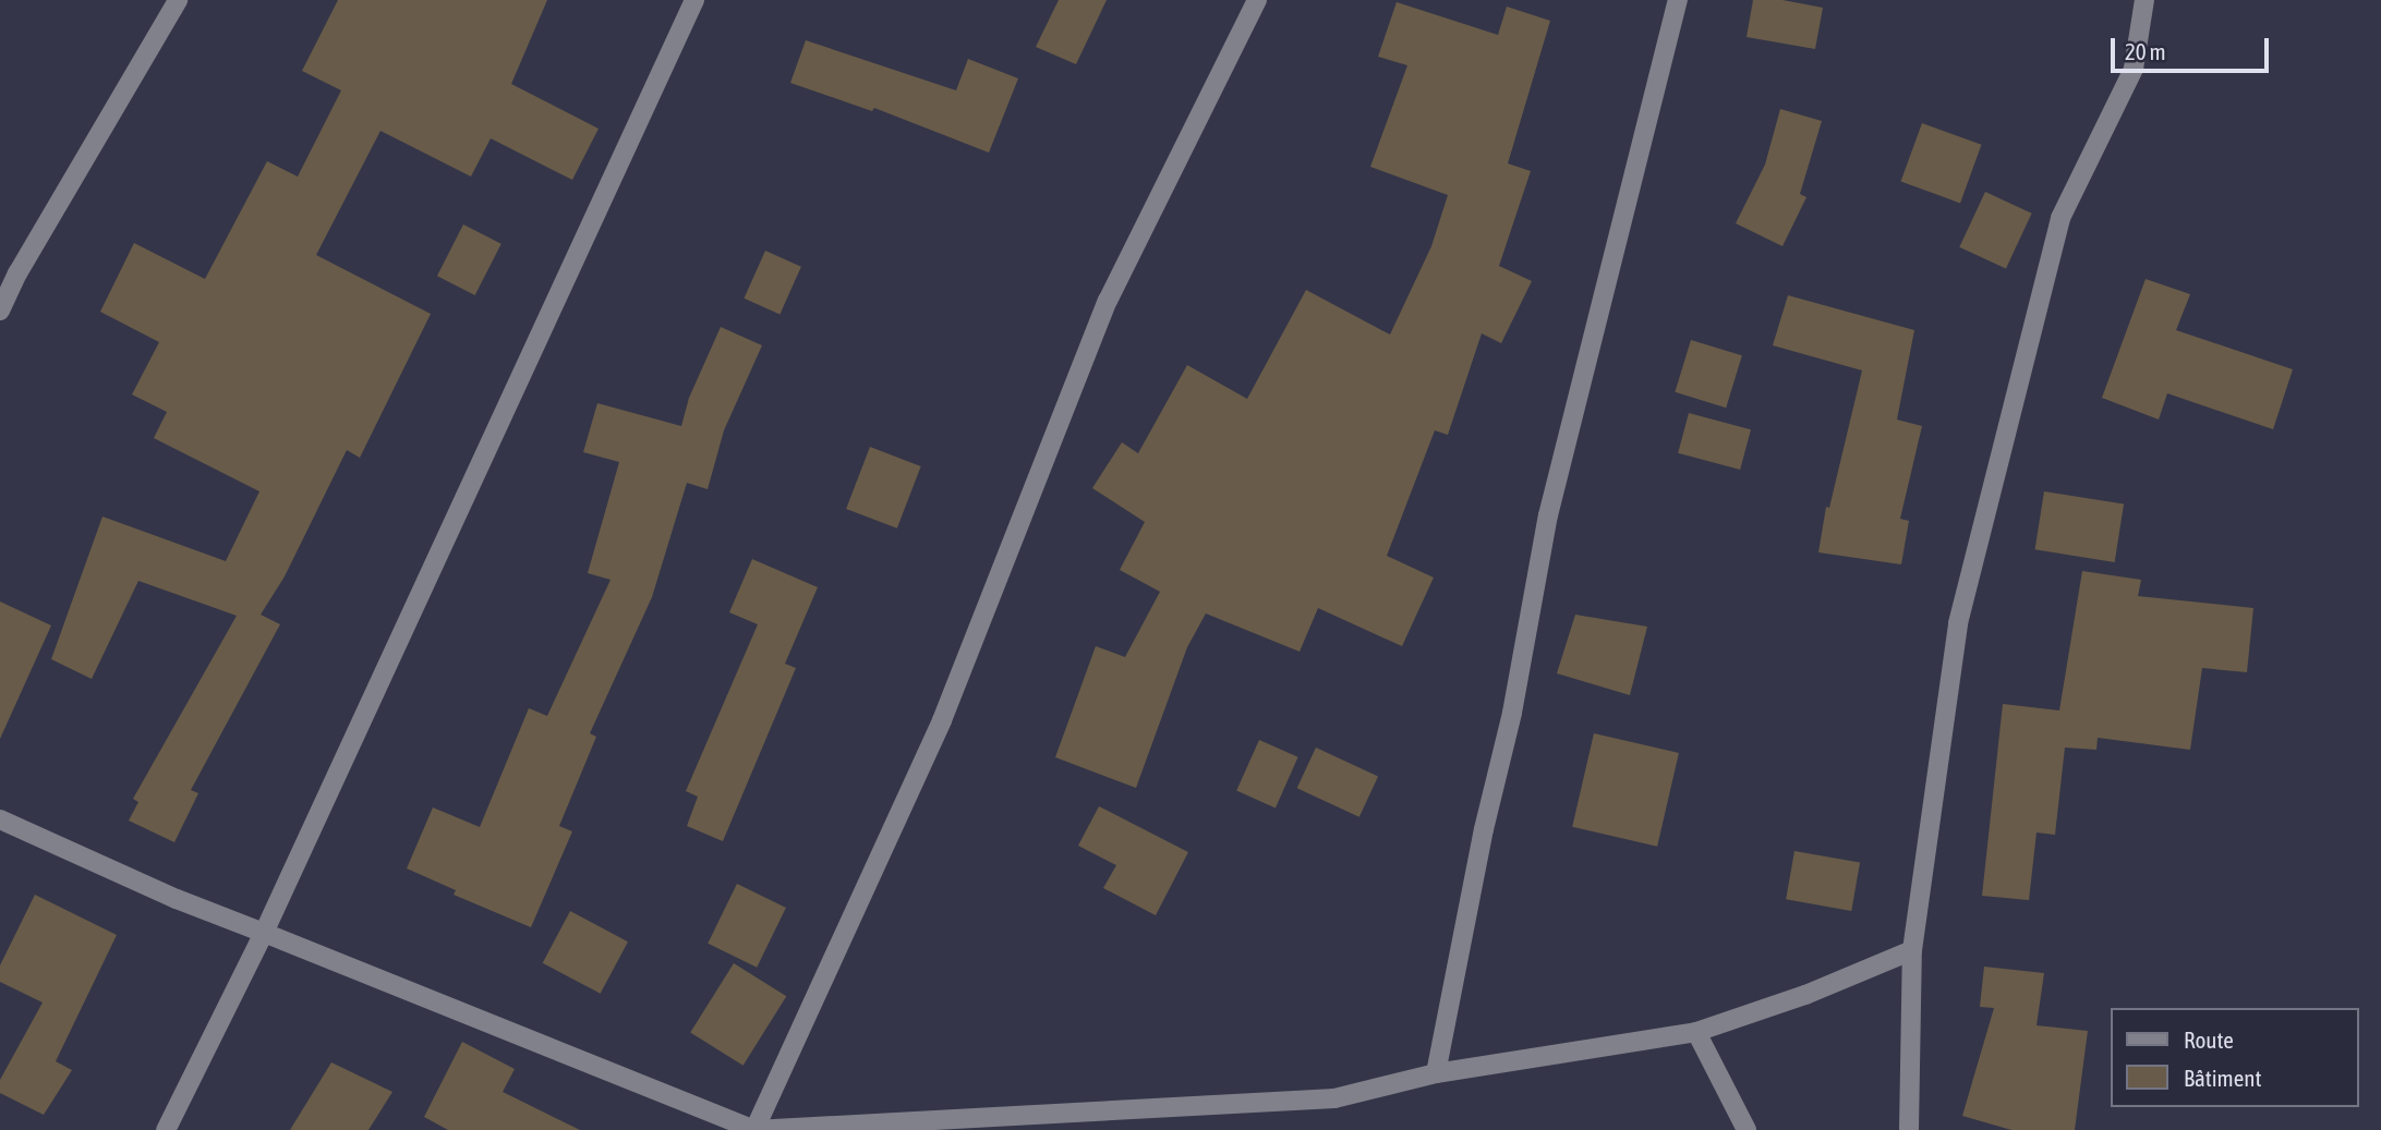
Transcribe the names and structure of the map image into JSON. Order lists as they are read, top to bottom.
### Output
{
  "legend": ["Route", "Bâtiment"],
  "scale_bar": "20 m"
}
